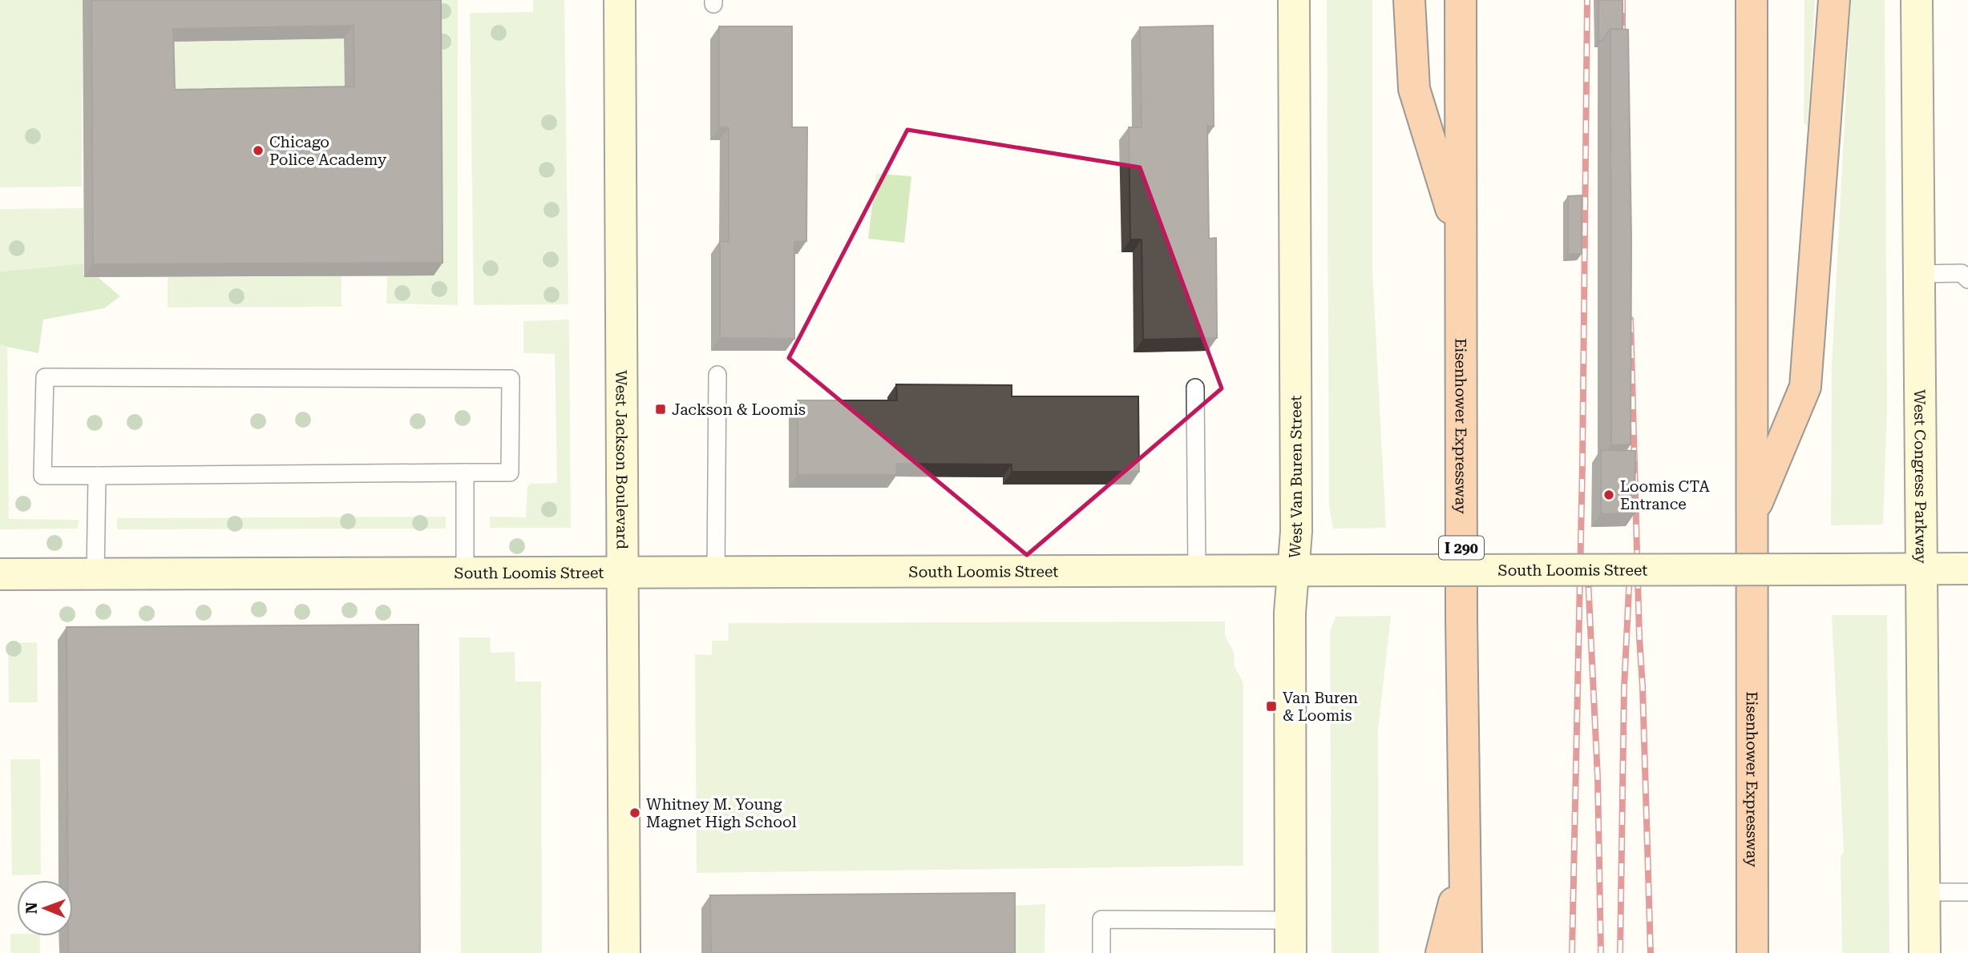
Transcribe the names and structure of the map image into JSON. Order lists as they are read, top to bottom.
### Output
{
  "streets": {
    "highway": ["Eisenhower Expressway", "I 290"],
    "street": [
      "West Jackson Boulevard",
      "West Van Buren Street",
      "West Congress Parkway",
      "South Loomis Street"
    ]
  },
  "crossings": [
    ["West Jackson Boulevard", "South Loomis Street"],
    ["West Van Buren Street", "South Loomis Street"],
    ["West Congress Parkway", "South Loomis Street"]
  ],
  "places": {
    "other": ["Chicago Police Academy", "Loomis CTA Entrance", "Whitney M. Young Magnet High School"],
    "transit": ["Jackson & Loomis", "Van Buren & Loomis"]
  },
  "north": "left"
}
